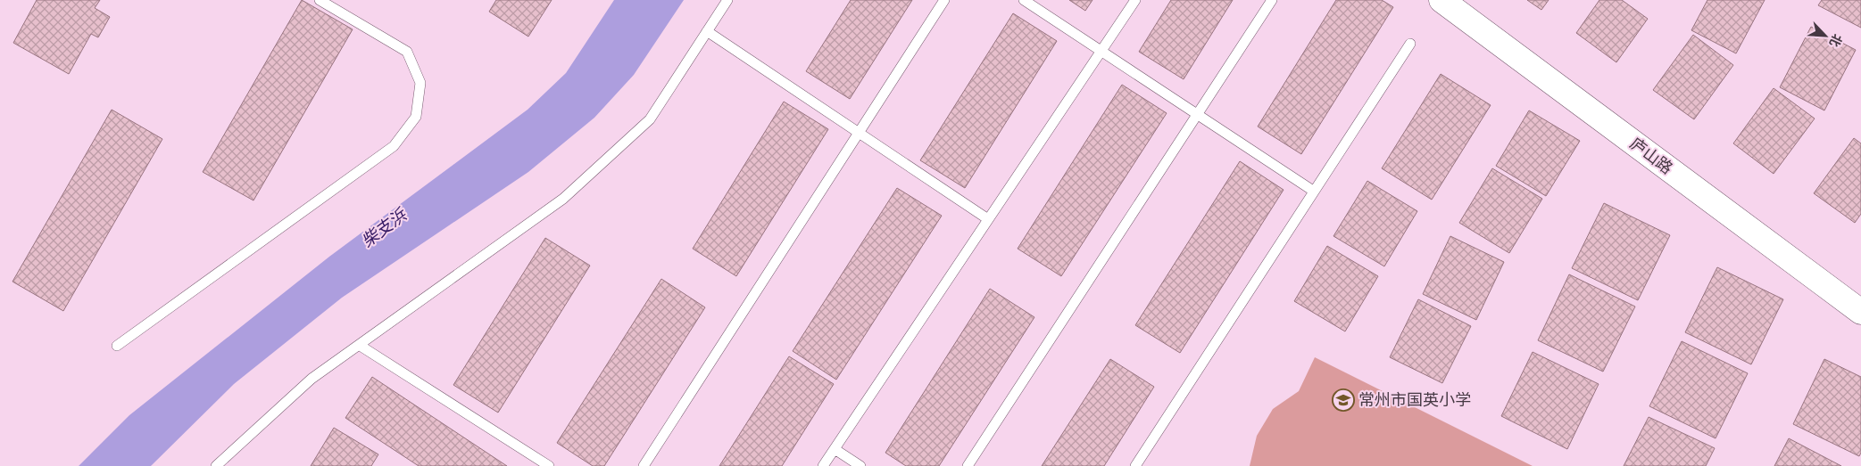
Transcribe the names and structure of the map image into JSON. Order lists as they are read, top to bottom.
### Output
{
  "streets": {
    "street": ["庐山路"]
  },
  "water": ["柴支浜"],
  "places": {
    "school or university": ["常州市国英小学"]
  },
  "north": "bottom right"
}
